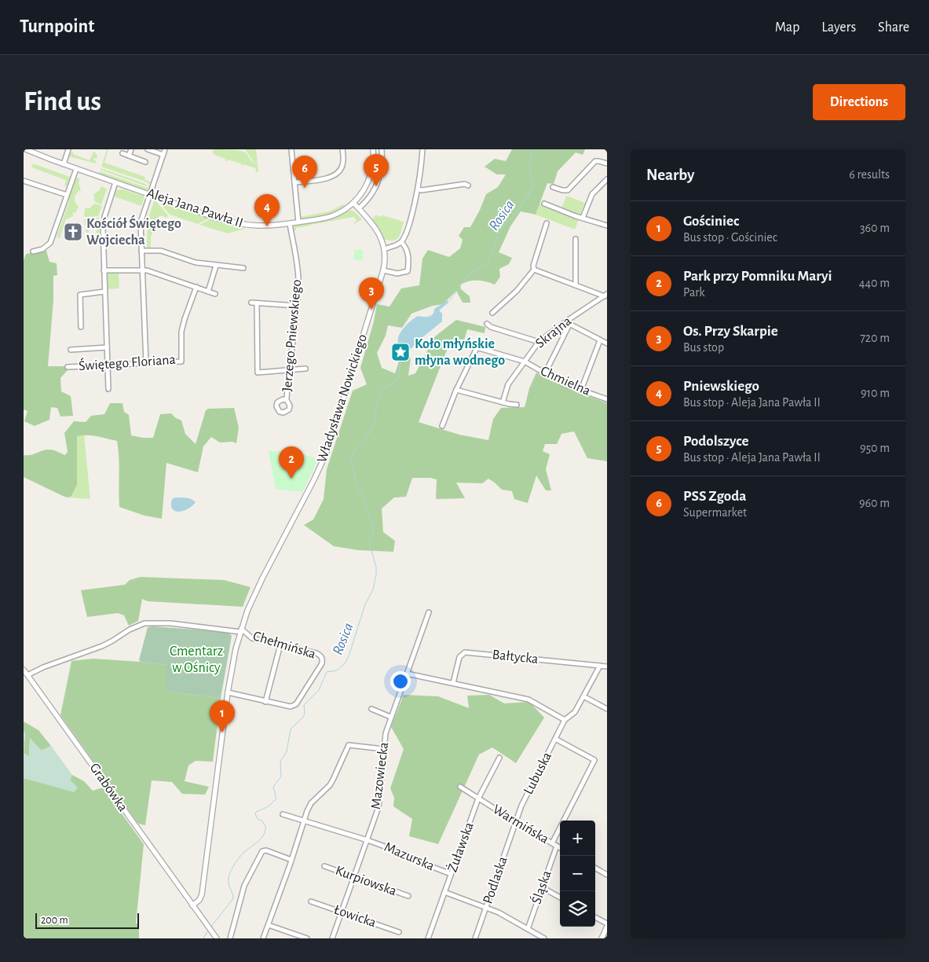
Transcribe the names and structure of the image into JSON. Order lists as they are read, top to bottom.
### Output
{
  "streets": {
    "street": [
      "Aleja Jana Pawła II",
      "Skrajna",
      "Jerzego Pniewskiego",
      "Świętego Floriana",
      "Chmielna",
      "Władysława Nowickiego",
      "Chełmińska",
      "Bałtycka",
      "Lubuska",
      "Mazowiecka",
      "Grabówka",
      "Warmińska",
      "Żuławska",
      "Mazurska",
      "Podlaska",
      "Kurpiowska",
      "Śląska",
      "Łowicka"
    ]
  },
  "crossings": [
    ["Aleja Jana Pawła II", "Jerzego Pniewskiego"],
    ["Aleja Jana Pawła II", "Władysława Nowickiego"],
    ["Skrajna", "Chmielna"],
    ["Władysława Nowickiego", "Chełmińska"],
    ["Władysława Nowickiego", "Grabówka"],
    ["Lubuska", "Warmińska"],
    ["Lubuska", "Podlaska"],
    ["Mazowiecka", "Mazurska"],
    ["Mazowiecka", "Kurpiowska"],
    ["Mazowiecka", "Łowicka"],
    ["Warmińska", "Żuławska"],
    ["Warmińska", "Podlaska"],
    ["Warmińska", "Śląska"],
    ["Żuławska", "Mazurska"]
  ],
  "water": ["Rosica"],
  "parks": ["Cmentarz w Ośnicy"],
  "places": {
    "church": ["Kościół Świętego Wojciecha"],
    "place": ["Koło młyńskie młyna wodnego"]
  },
  "scale_bar": "200 m",
  "page": {
    "header": "Turnpoint",
    "nav": ["Map", "Layers", "Share"],
    "buttons": "Directions",
    "title": "Find us",
    "heading": ["Nearby", "6 results"],
    "pins": [
      "5",
      "6",
      "4",
      "3",
      "2",
      "1"
    ],
    "list": [
      {
        "mark": "1",
        "name": "Gościniec",
        "note": "Bus stop · Gościniec",
        "value": "360 m"
      },
      {
        "mark": "2",
        "name": "Park przy Pomniku Maryi",
        "note": "Park",
        "value": "440 m"
      },
      {
        "mark": "3",
        "name": "Os. Przy Skarpie",
        "note": "Bus stop",
        "value": "720 m"
      },
      {
        "mark": "4",
        "name": "Pniewskiego",
        "note": "Bus stop · Aleja Jana Pawła II",
        "value": "910 m"
      },
      {
        "mark": "5",
        "name": "Podolszyce",
        "note": "Bus stop · Aleja Jana Pawła II",
        "value": "950 m"
      },
      {
        "mark": "6",
        "name": "PSS Zgoda",
        "note": "Supermarket",
        "value": "960 m"
      }
    ],
    "map_buttons": ["+", "−"],
    "scale": "200 m"
  }
}
